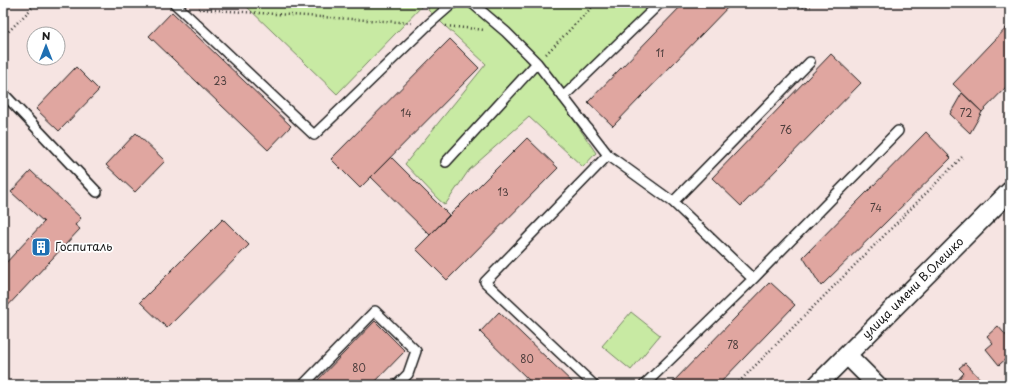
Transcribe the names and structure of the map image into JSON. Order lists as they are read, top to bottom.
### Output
{
  "streets": {
    "street": ["улица имени В.Олешко"]
  },
  "places": {
    "building": ["Госпиталь"]
  },
  "house_numbers": [
    "11",
    "23",
    "14",
    "72",
    "76",
    "13",
    "74",
    "78",
    "80",
    "80"
  ],
  "north": "top"
}
